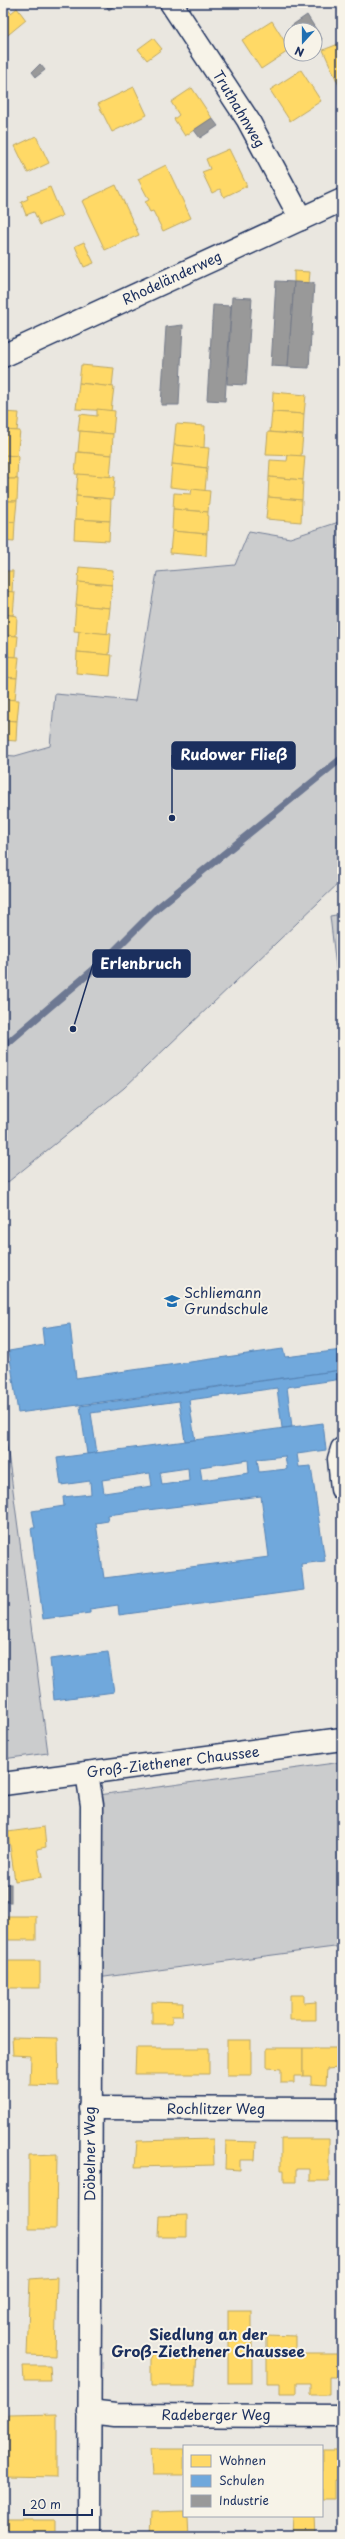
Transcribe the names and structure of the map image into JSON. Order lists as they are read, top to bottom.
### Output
{
  "streets": {
    "street": [
      "Truthahnweg",
      "Rhodeländerweg",
      "Groß-Ziethener Chaussee",
      "Rochlitzer Weg",
      "Döbelner Weg",
      "Radeberger Weg"
    ]
  },
  "crossings": [
    ["Truthahnweg", "Rhodeländerweg"],
    ["Groß-Ziethener Chaussee", "Döbelner Weg"],
    ["Rochlitzer Weg", "Döbelner Weg"],
    ["Döbelner Weg", "Radeberger Weg"]
  ],
  "districts": ["Siedlung an der Groß-Ziethener Chaussee"],
  "places": {
    "other": ["Rudower Fließ", "Erlenbruch"],
    "school or university": ["Schliemann Grundschule"]
  },
  "legend": ["Wohnen", "Schulen", "Industrie"],
  "scale_bar": "20 m",
  "north": "bottom"
}
